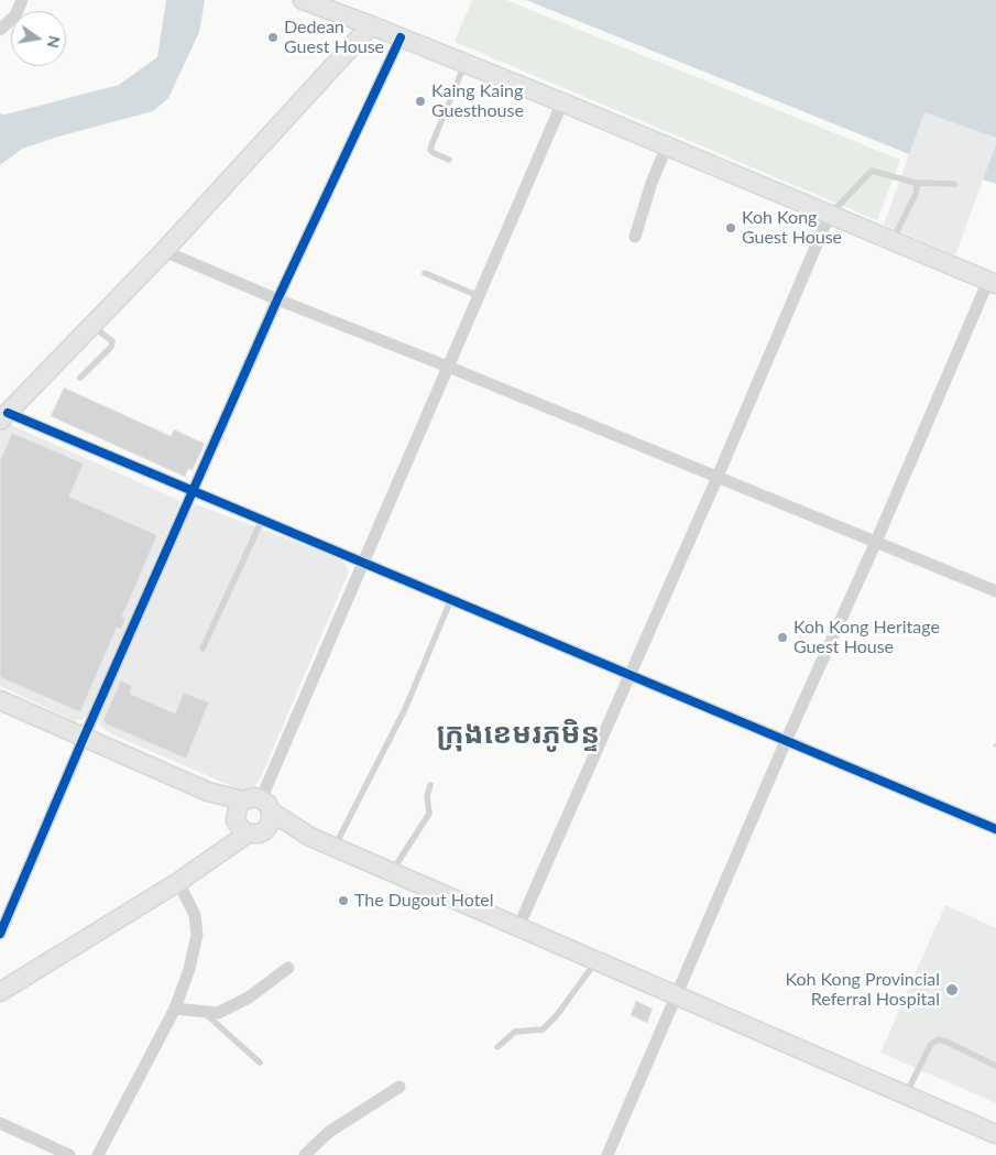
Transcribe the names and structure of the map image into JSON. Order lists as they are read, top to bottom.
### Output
{
  "districts": ["ក្រុងខេមរភូមិន្ទ"],
  "places": [
    "Dedean Guest House",
    "Kaing Kaing Guesthouse",
    "Koh Kong Guest House",
    "Koh Kong Heritage Guest House",
    "The Dugout Hotel",
    "Koh Kong Provincial Referral Hospital"
  ],
  "north": "right"
}
